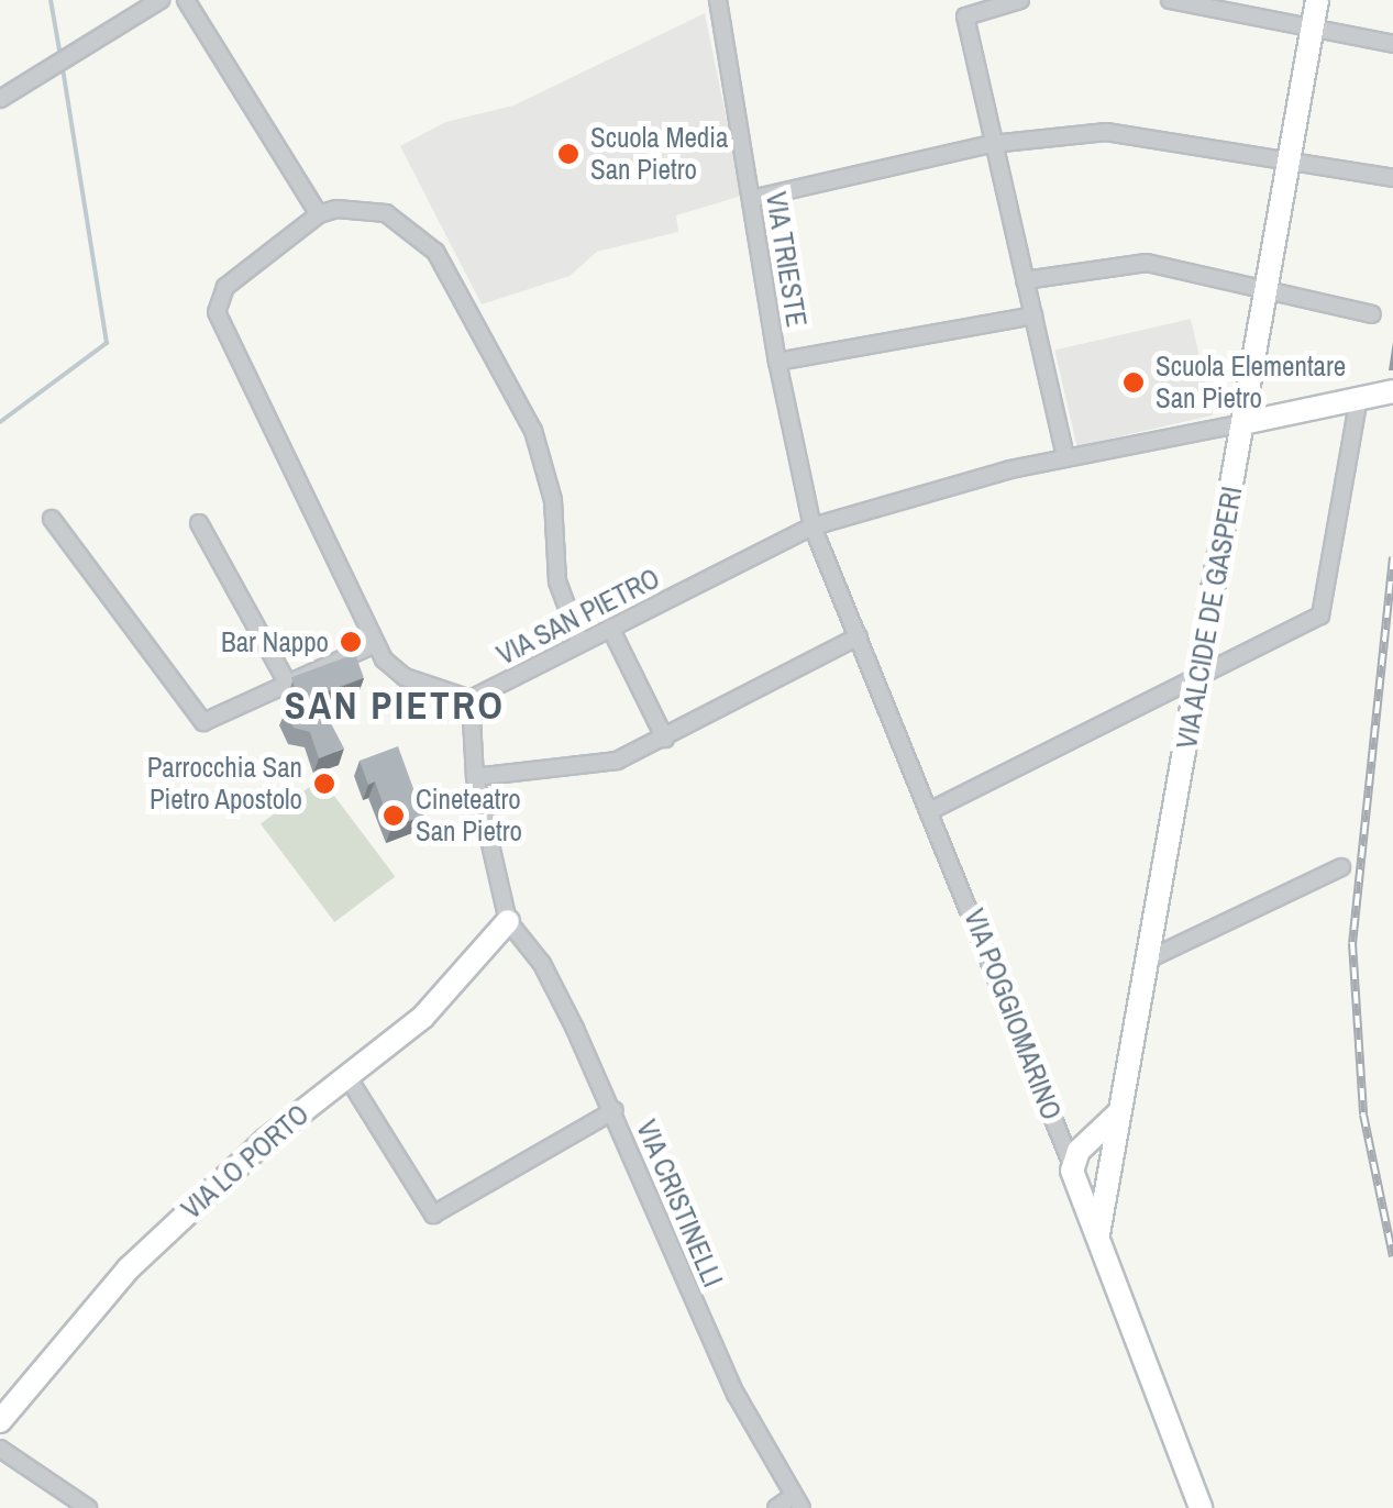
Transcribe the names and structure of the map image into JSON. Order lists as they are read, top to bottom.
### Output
{
  "streets": {
    "main road": ["VIA ALCIDE DE GASPERI", "VIA POGGIOMARINO", "VIA LO PORTO"],
    "street": ["VIA TRIESTE", "VIA SAN PIETRO", "VIA CRISTINELLI"]
  },
  "crossings": [
    ["VIA TRIESTE", "VIA SAN PIETRO"],
    ["VIA TRIESTE", "VIA POGGIOMARINO"],
    ["VIA SAN PIETRO", "VIA ALCIDE DE GASPERI"],
    ["VIA SAN PIETRO", "VIA POGGIOMARINO"],
    ["VIA ALCIDE DE GASPERI", "VIA POGGIOMARINO"],
    ["VIA LO PORTO", "VIA CRISTINELLI"]
  ],
  "districts": ["SAN PIETRO"],
  "places": [
    "Scuola Media San Pietro",
    "Scuola Elementare San Pietro",
    "Bar Nappo",
    "Parrocchia San Pietro Apostolo",
    "Cineteatro San Pietro"
  ]
}
